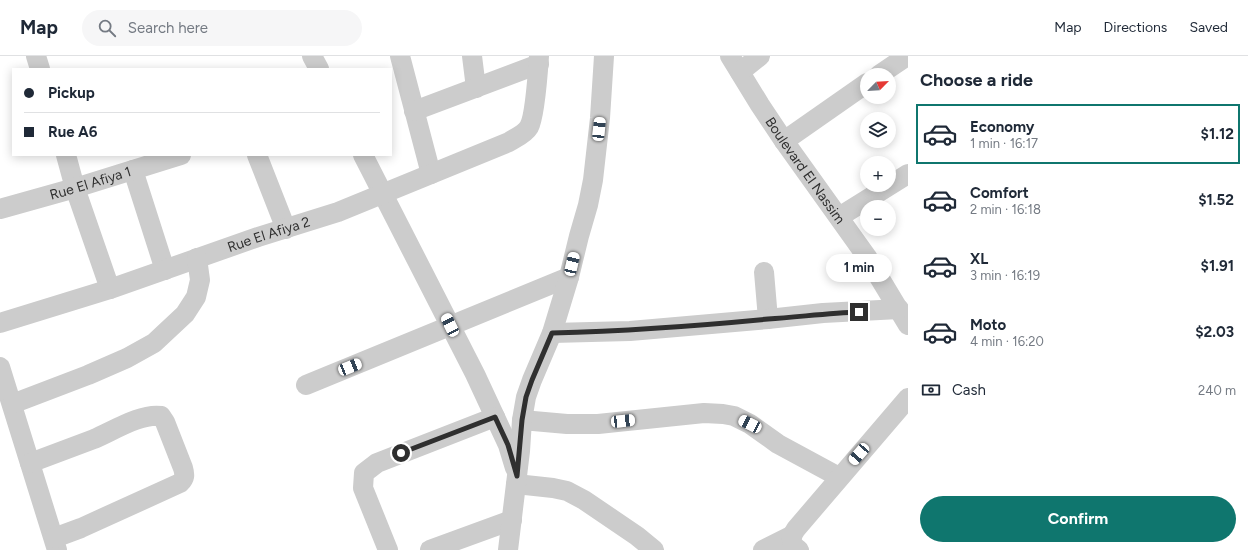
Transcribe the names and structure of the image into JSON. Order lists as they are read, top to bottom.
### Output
{
  "streets": {
    "street": ["Boulevard El Nassim", "Rue El Afiya 1", "Rue El Afiya 2"]
  },
  "north": "top right",
  "page": {
    "header": "Map",
    "search": "Search here",
    "nav": ["Map", "Directions", "Saved"],
    "heading": "Choose a ride",
    "map_buttons": ["+", "−"],
    "banner": ["Pickup", "Rue A6"],
    "list": [
      {
        "name": "Economy",
        "note": "1 min · 16:17",
        "value": "$1.12"
      },
      {
        "name": "Comfort",
        "note": "2 min · 16:18",
        "value": "$1.52"
      },
      {
        "name": "XL",
        "note": "3 min · 16:19",
        "value": "$1.91"
      },
      {
        "name": "Moto",
        "note": "4 min · 16:20",
        "value": "$2.03"
      }
    ],
    "bubble": "1 min",
    "pay": ["Cash", "240 m"],
    "buttons": "Confirm"
  }
}
